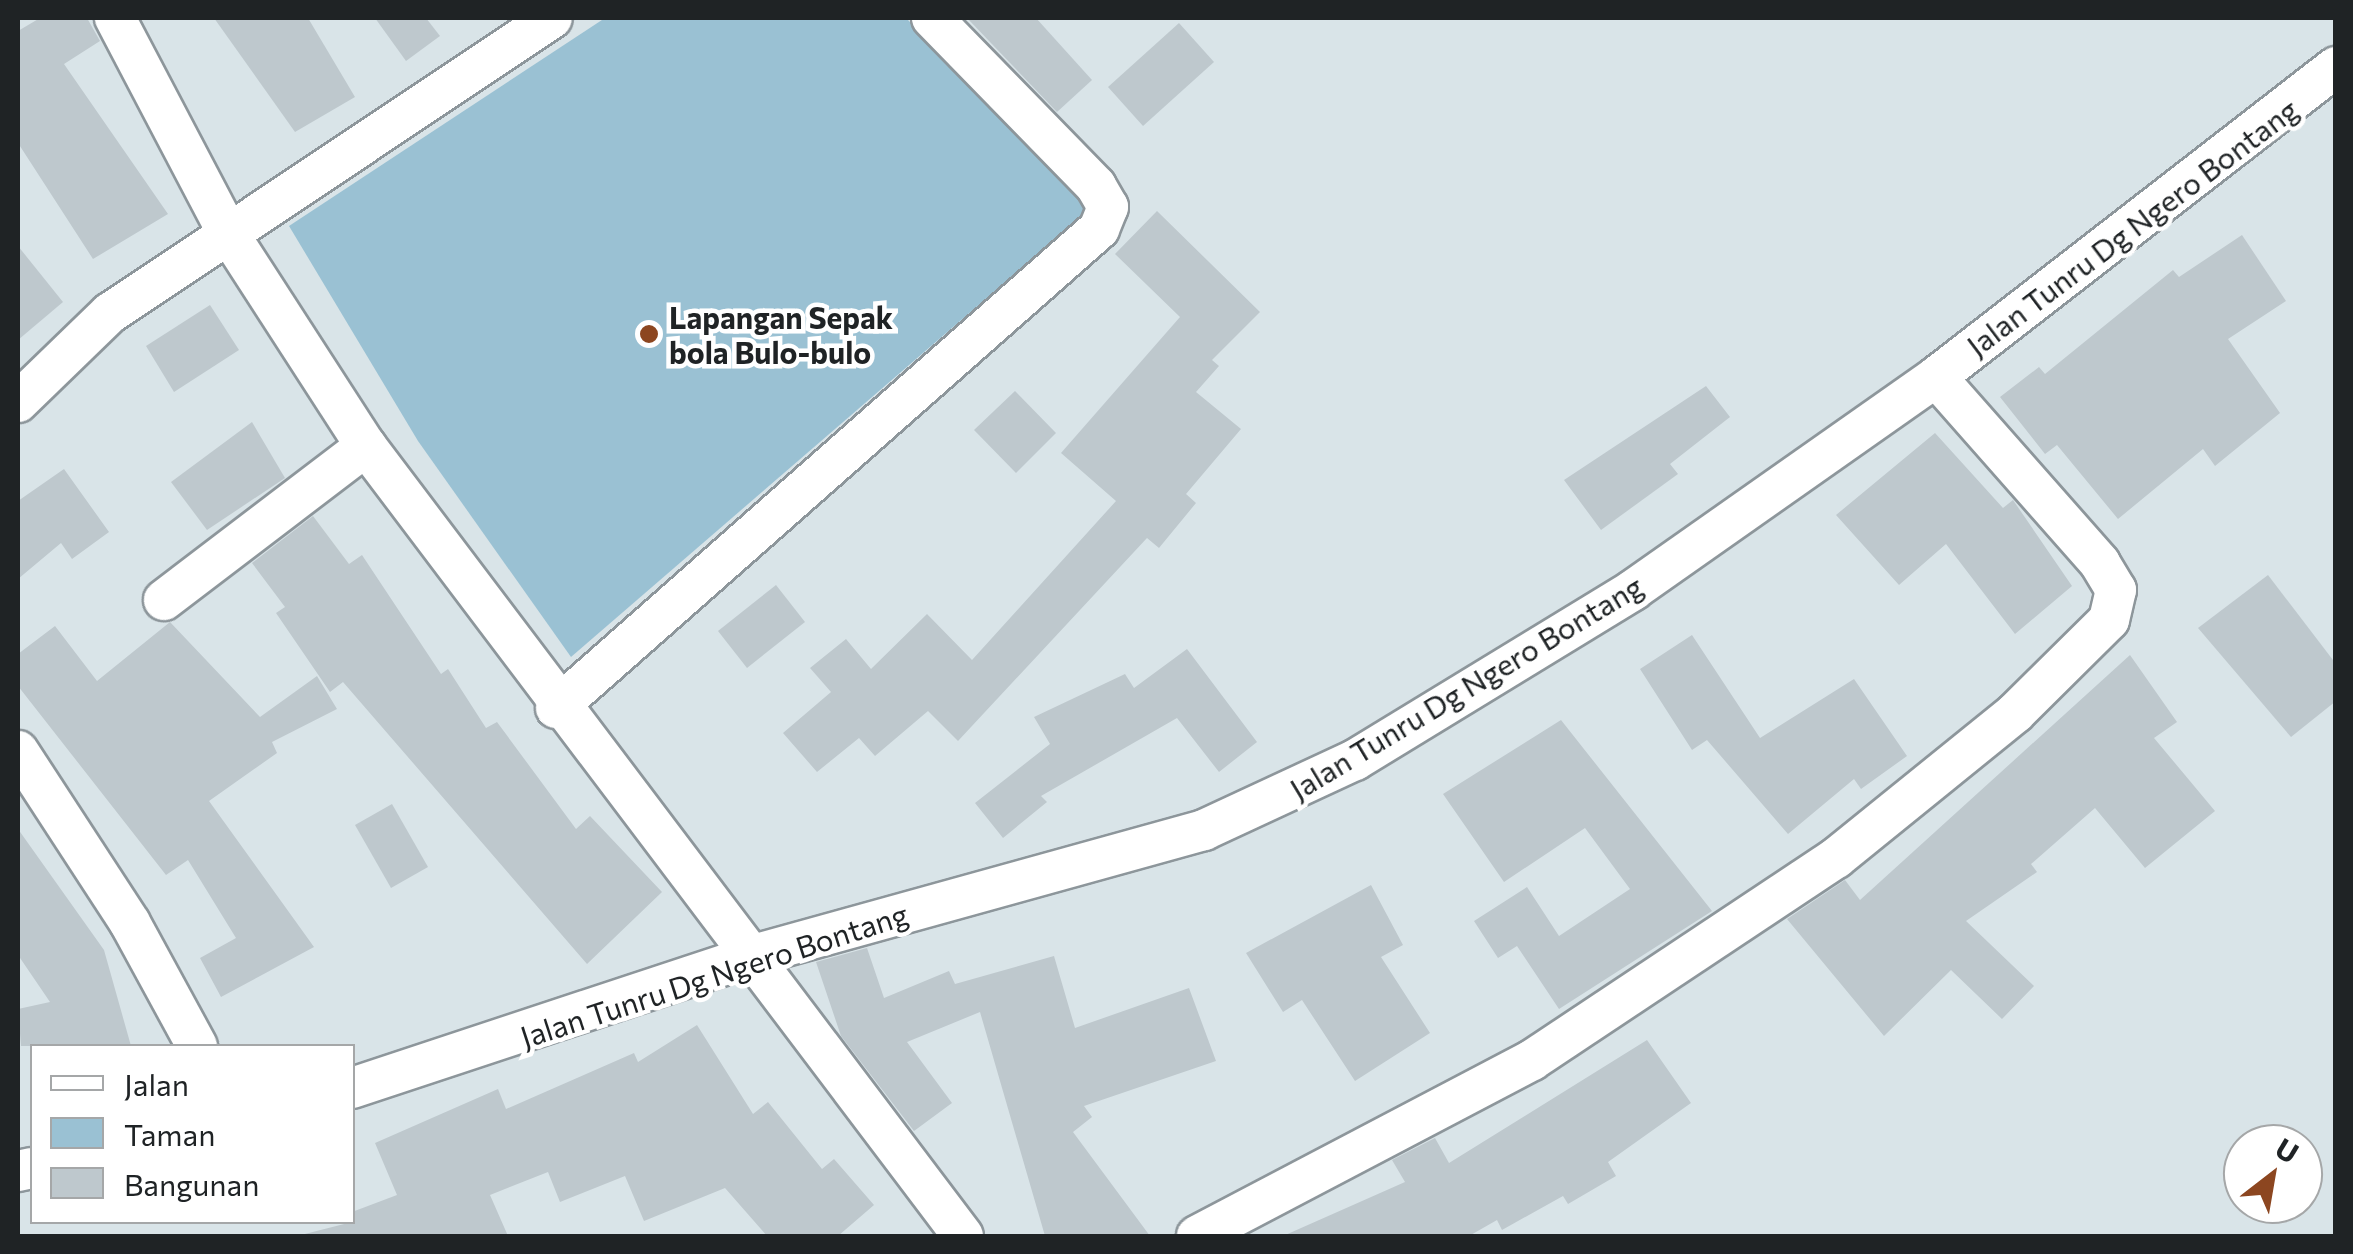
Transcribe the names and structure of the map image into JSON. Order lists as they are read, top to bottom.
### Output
{
  "streets": {
    "street": ["Jalan Tunru Dg Ngero Bontang"]
  },
  "places": ["Lapangan Sepak bola Bulo-bulo"],
  "legend": ["Jalan", "Taman", "Bangunan"],
  "north": "top right"
}
